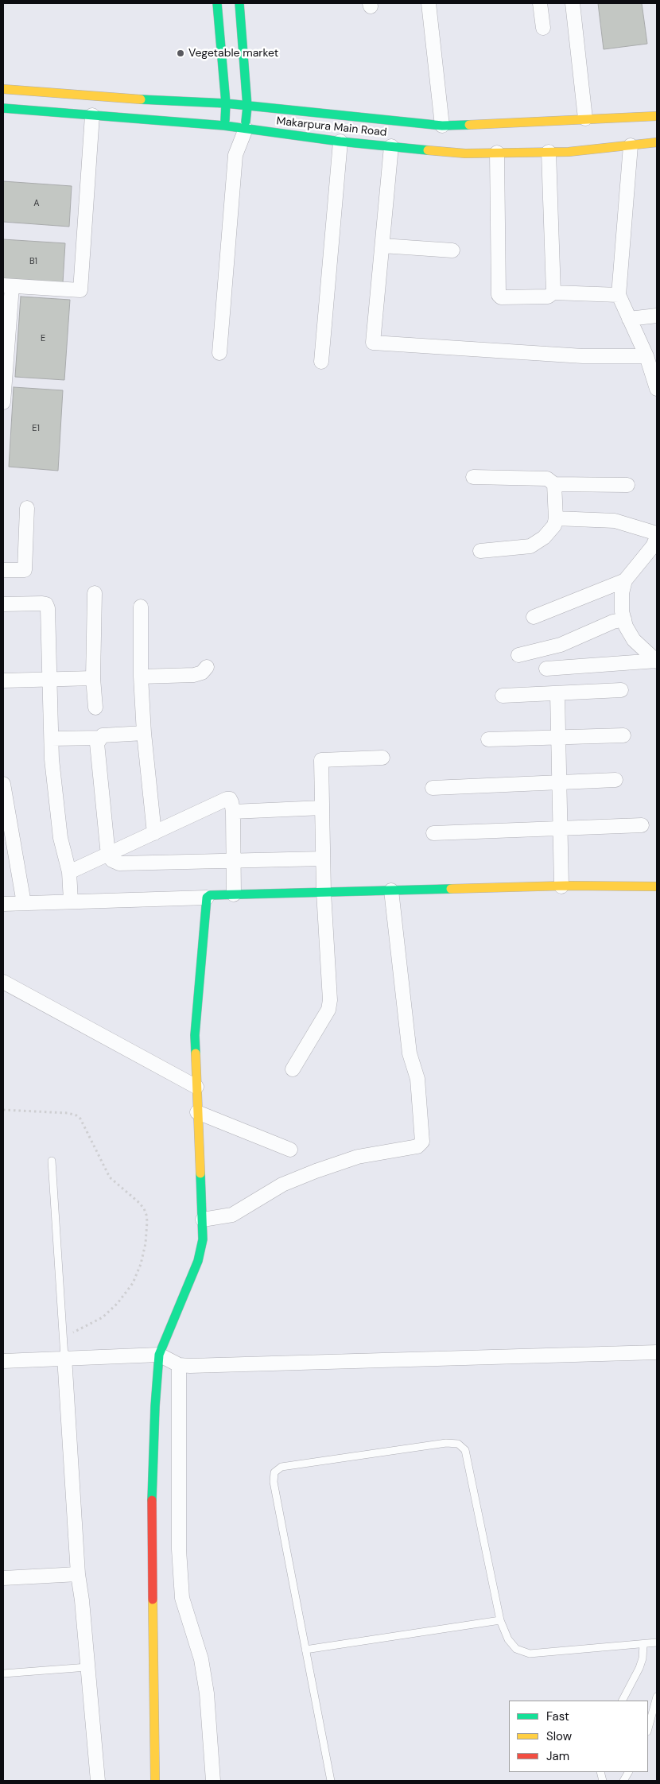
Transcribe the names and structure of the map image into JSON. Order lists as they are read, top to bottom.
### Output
{
  "streets": {
    "main road": ["Makarpura Main Road"]
  },
  "places": ["Vegetable market"],
  "house_numbers": [
    "A",
    "B1",
    "E",
    "E1"
  ],
  "legend": ["Fast", "Slow", "Jam"]
}
